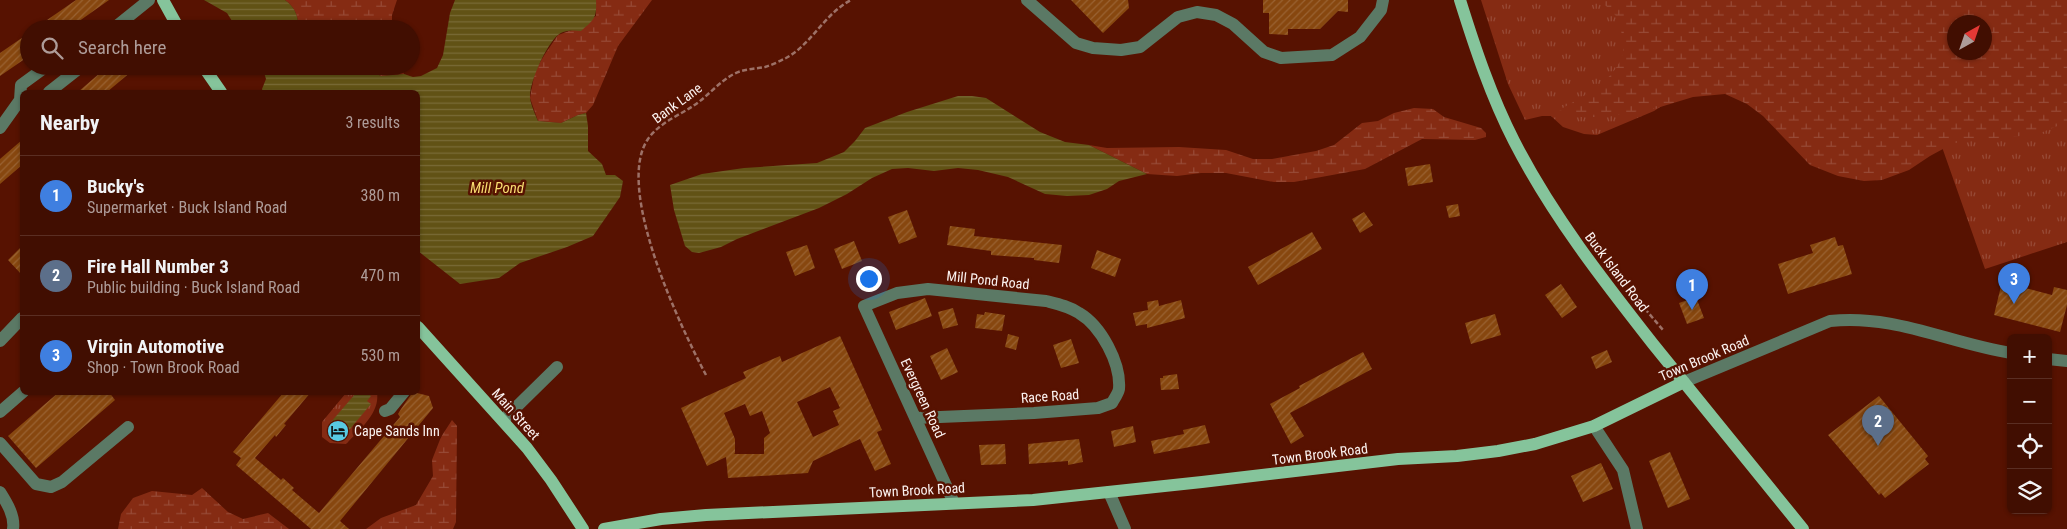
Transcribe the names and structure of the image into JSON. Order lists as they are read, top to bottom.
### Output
{
  "streets": {
    "main road": ["Buck Island Road", "Town Brook Road", "Main Street"],
    "street": ["Mill Pond Road", "Race Road", "Evergreen Road"],
    "path": ["Bank Lane"]
  },
  "crossings": [
    ["Buck Island Road", "Town Brook Road"],
    ["Mill Pond Road", "Race Road"],
    ["Mill Pond Road", "Evergreen Road"],
    ["Town Brook Road", "Evergreen Road"],
    ["Race Road", "Evergreen Road"]
  ],
  "water": ["Mill Pond"],
  "places": {
    "hotel": ["Cape Sands Inn"]
  },
  "north": "top right",
  "page": {
    "search": "Search here",
    "heading": ["Nearby", "3 results"],
    "list": [
      {
        "mark": "1",
        "name": "Bucky's",
        "note": "Supermarket · Buck Island Road",
        "value": "380 m"
      },
      {
        "mark": "2",
        "name": "Fire Hall Number 3",
        "note": "Public building · Buck Island Road",
        "value": "470 m"
      },
      {
        "mark": "3",
        "name": "Virgin Automotive",
        "note": "Shop · Town Brook Road",
        "value": "530 m"
      }
    ],
    "pins": ["3", "1", "2"],
    "map_buttons": ["+", "−"]
  }
}
